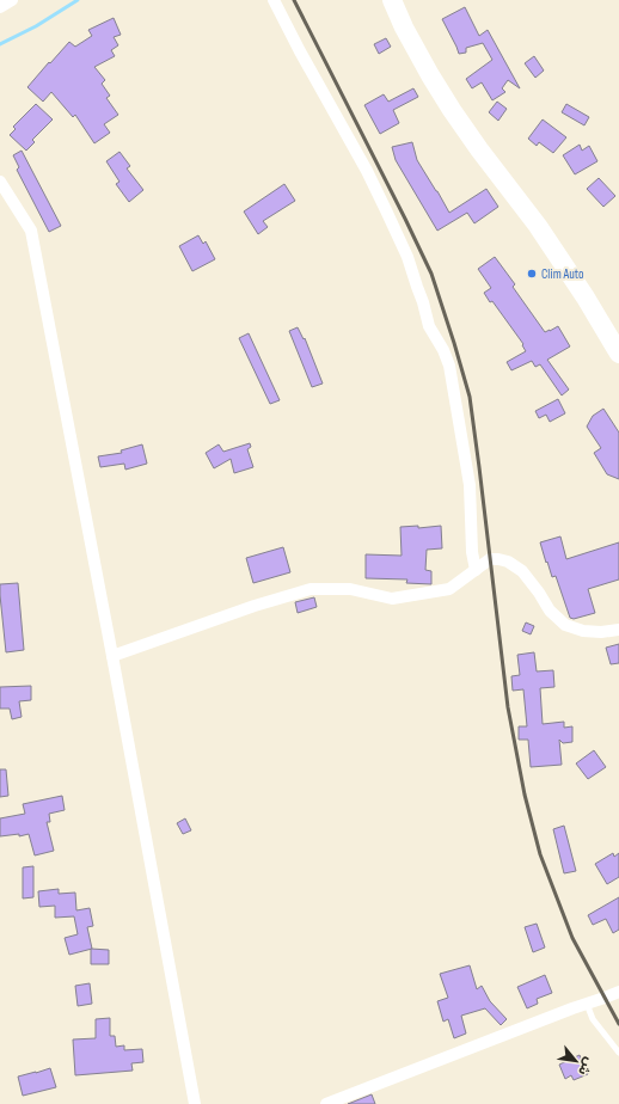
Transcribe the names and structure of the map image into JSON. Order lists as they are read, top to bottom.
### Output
{
  "places": ["Clim Auto"],
  "north": "bottom right"
}
